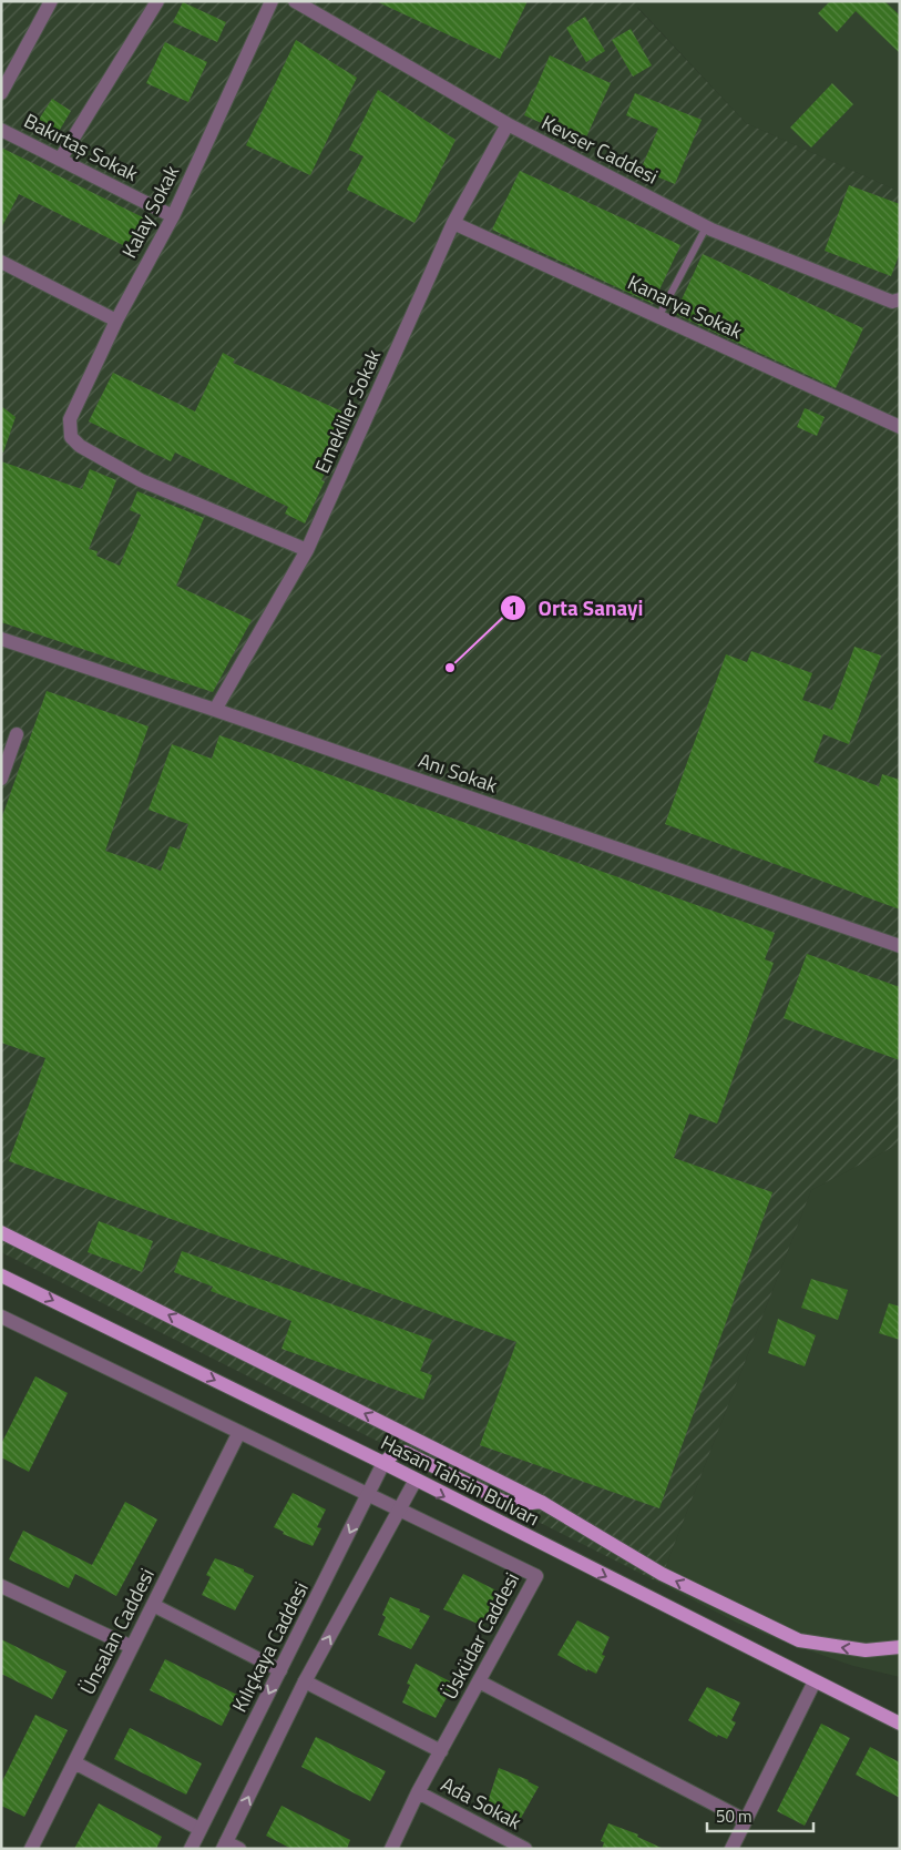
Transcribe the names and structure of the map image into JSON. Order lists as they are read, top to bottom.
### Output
{
  "streets": {
    "main road": ["Hasan Tahsin Bulvarı"],
    "street": [
      "Bakırtaş Sokak",
      "Kevser Caddesi",
      "Kalay Sokak",
      "Kanarya Sokak",
      "Emekliler Sokak",
      "Anı Sokak",
      "Ünsalan Caddesi",
      "Üsküdar Caddesi",
      "Kılıçkaya Caddesi",
      "Ada Sokak"
    ]
  },
  "crossings": [
    ["Bakırtaş Sokak", "Kalay Sokak"],
    ["Kevser Caddesi", "Emekliler Sokak"],
    ["Kalay Sokak", "Emekliler Sokak"],
    ["Kanarya Sokak", "Emekliler Sokak"],
    ["Emekliler Sokak", "Anı Sokak"],
    ["Hasan Tahsin Bulvarı", "Kılıçkaya Caddesi"],
    ["Ünsalan Caddesi", "Üsküdar Caddesi"],
    ["Üsküdar Caddesi", "Kılıçkaya Caddesi"],
    ["Üsküdar Caddesi", "Ada Sokak"]
  ],
  "places": ["Orta Sanayi"],
  "scale_bar": "50 m"
}
